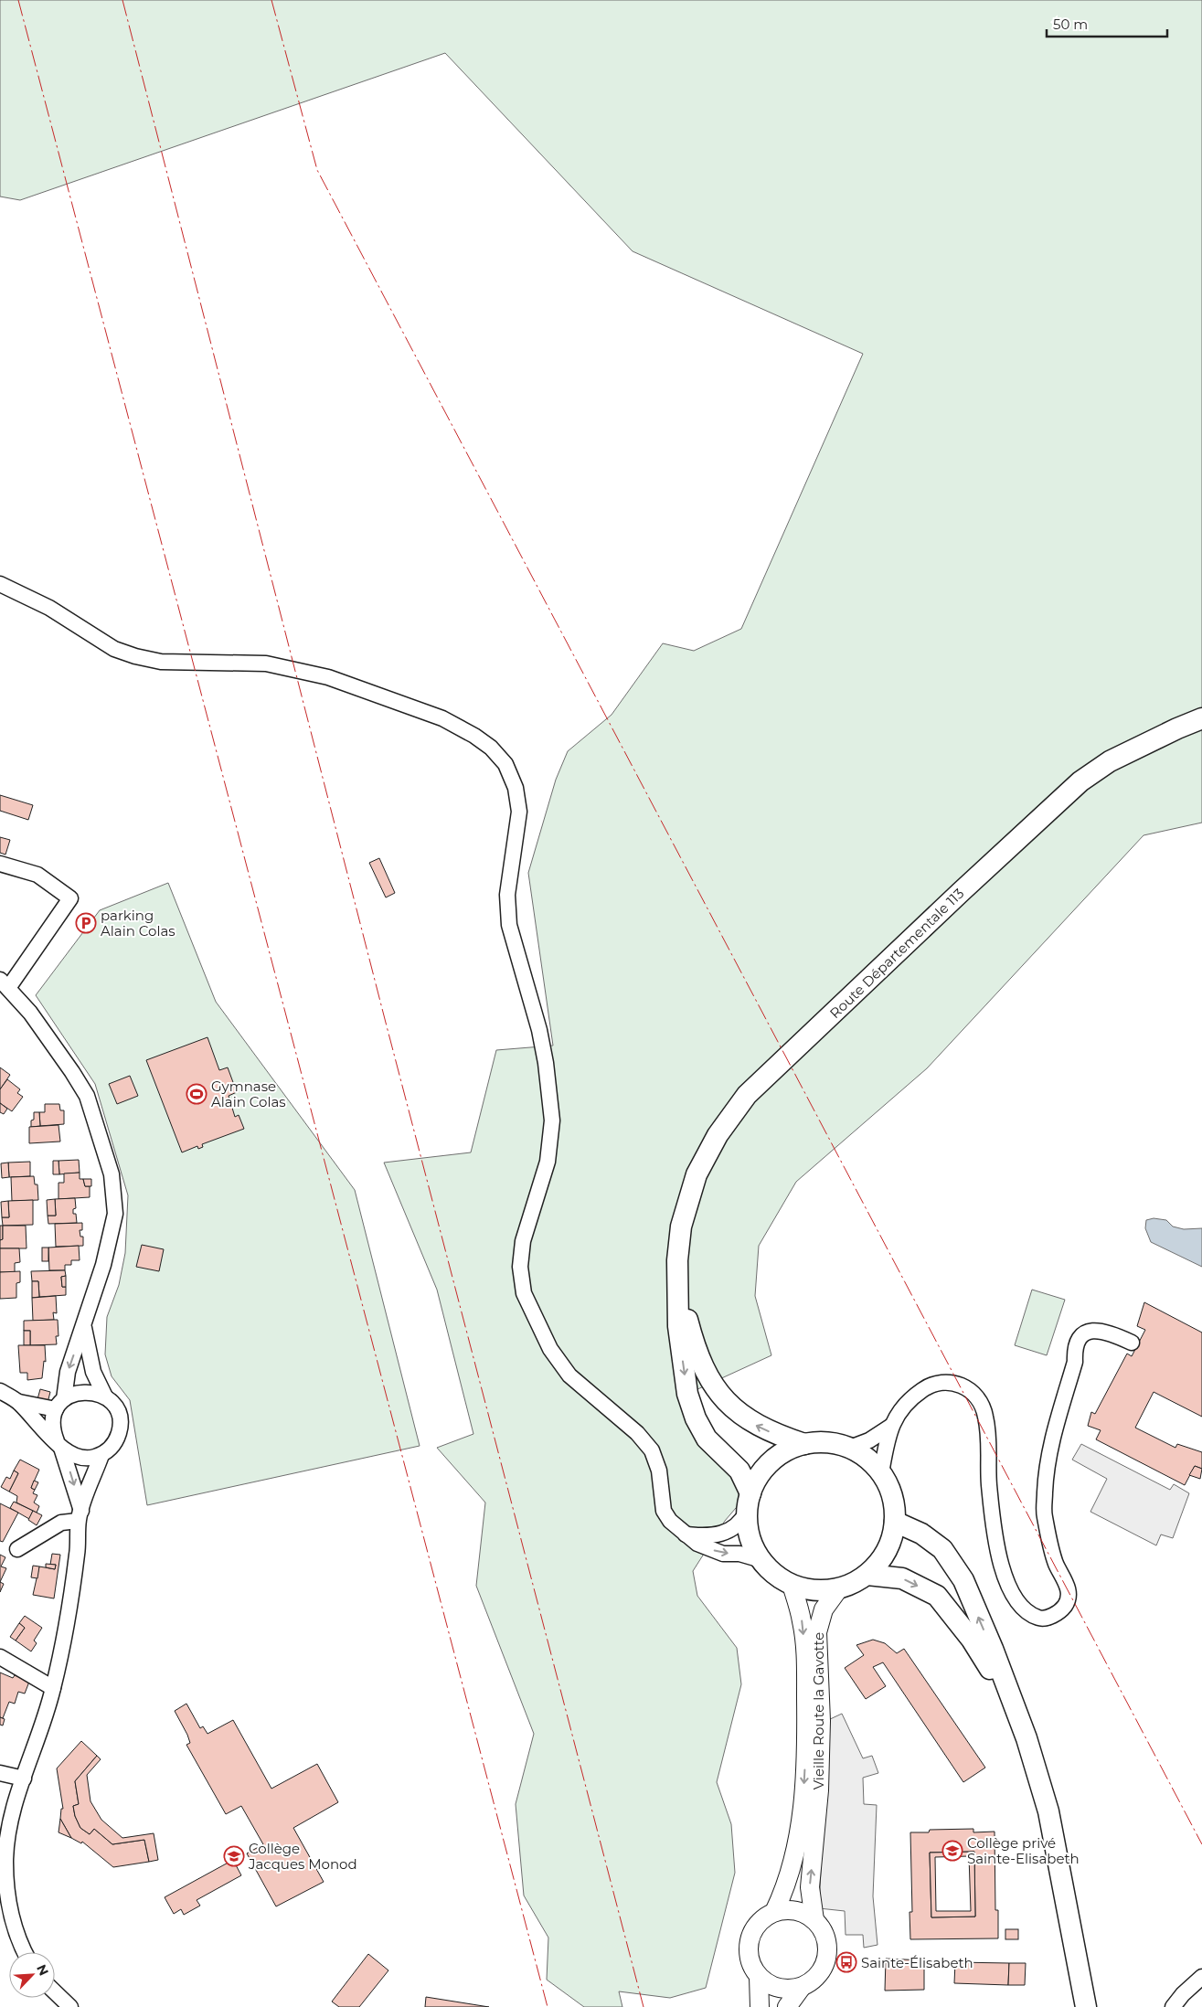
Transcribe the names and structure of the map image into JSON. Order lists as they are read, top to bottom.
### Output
{
  "streets": {
    "main road": ["Route Départementale 113"],
    "street": ["Vieille Route la Gavotte"]
  },
  "crossings": [
    ["Route Départementale 113", "Vieille Route la Gavotte"]
  ],
  "places": {
    "parking": ["parking Alain Colas"],
    "sports": ["Gymnase Alain Colas"],
    "school or university": ["Collège privé Sainte-Elisabeth", "Collège Jacques Monod"],
    "bus stop": ["Sainte-Élisabeth"]
  },
  "scale_bar": "50 m",
  "north": "top right"
}
